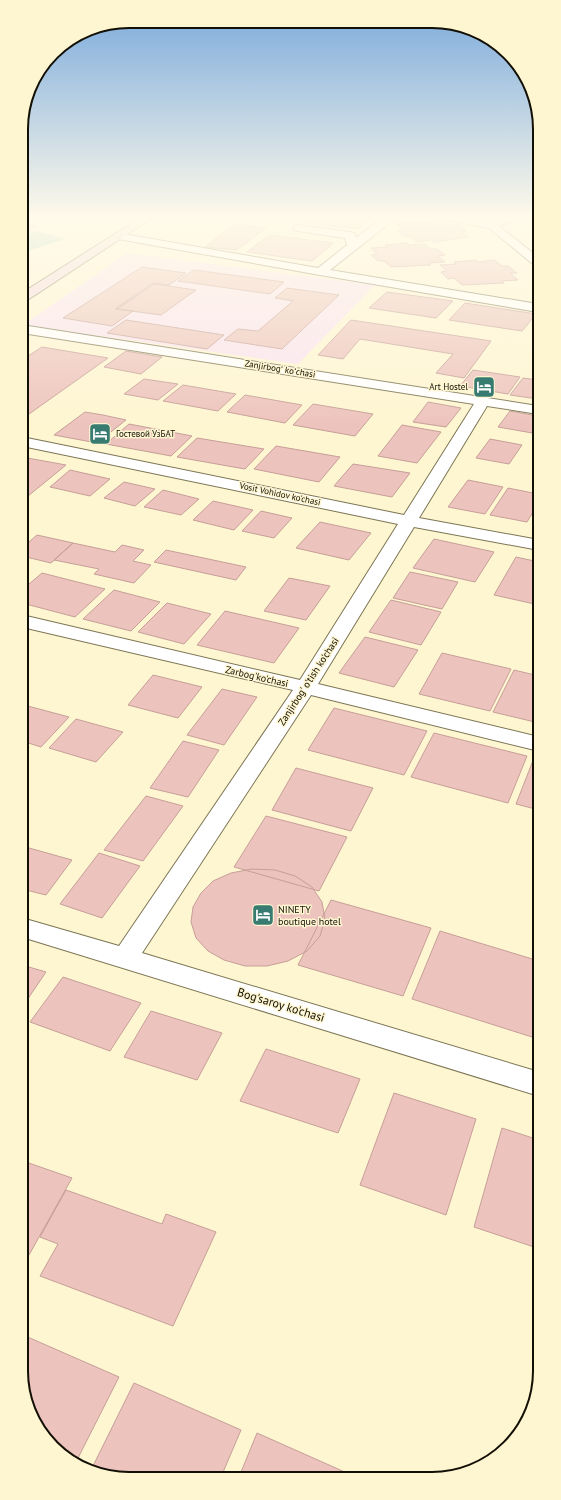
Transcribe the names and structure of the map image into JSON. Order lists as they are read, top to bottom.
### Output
{
  "streets": {
    "street": [
      "Zanjirbogʻ koʻchasi",
      "Vosit Vohidov ko'chasi",
      "Zarbog'ko'chasi",
      "Zanjirbog' o'tish ko'chasi",
      "Bog'saroy ko'chasi"
    ]
  },
  "crossings": [
    ["Zanjirbogʻ koʻchasi", "Zanjirbog' o'tish ko'chasi"],
    ["Vosit Vohidov ko'chasi", "Zanjirbog' o'tish ko'chasi"],
    ["Zarbog'ko'chasi", "Zanjirbog' o'tish ko'chasi"],
    ["Zanjirbog' o'tish ko'chasi", "Bog'saroy ko'chasi"]
  ],
  "places": {
    "hotel": ["Art Hostel", "Гостевой УзБАТ", "NINETY boutique hotel"]
  }
}
